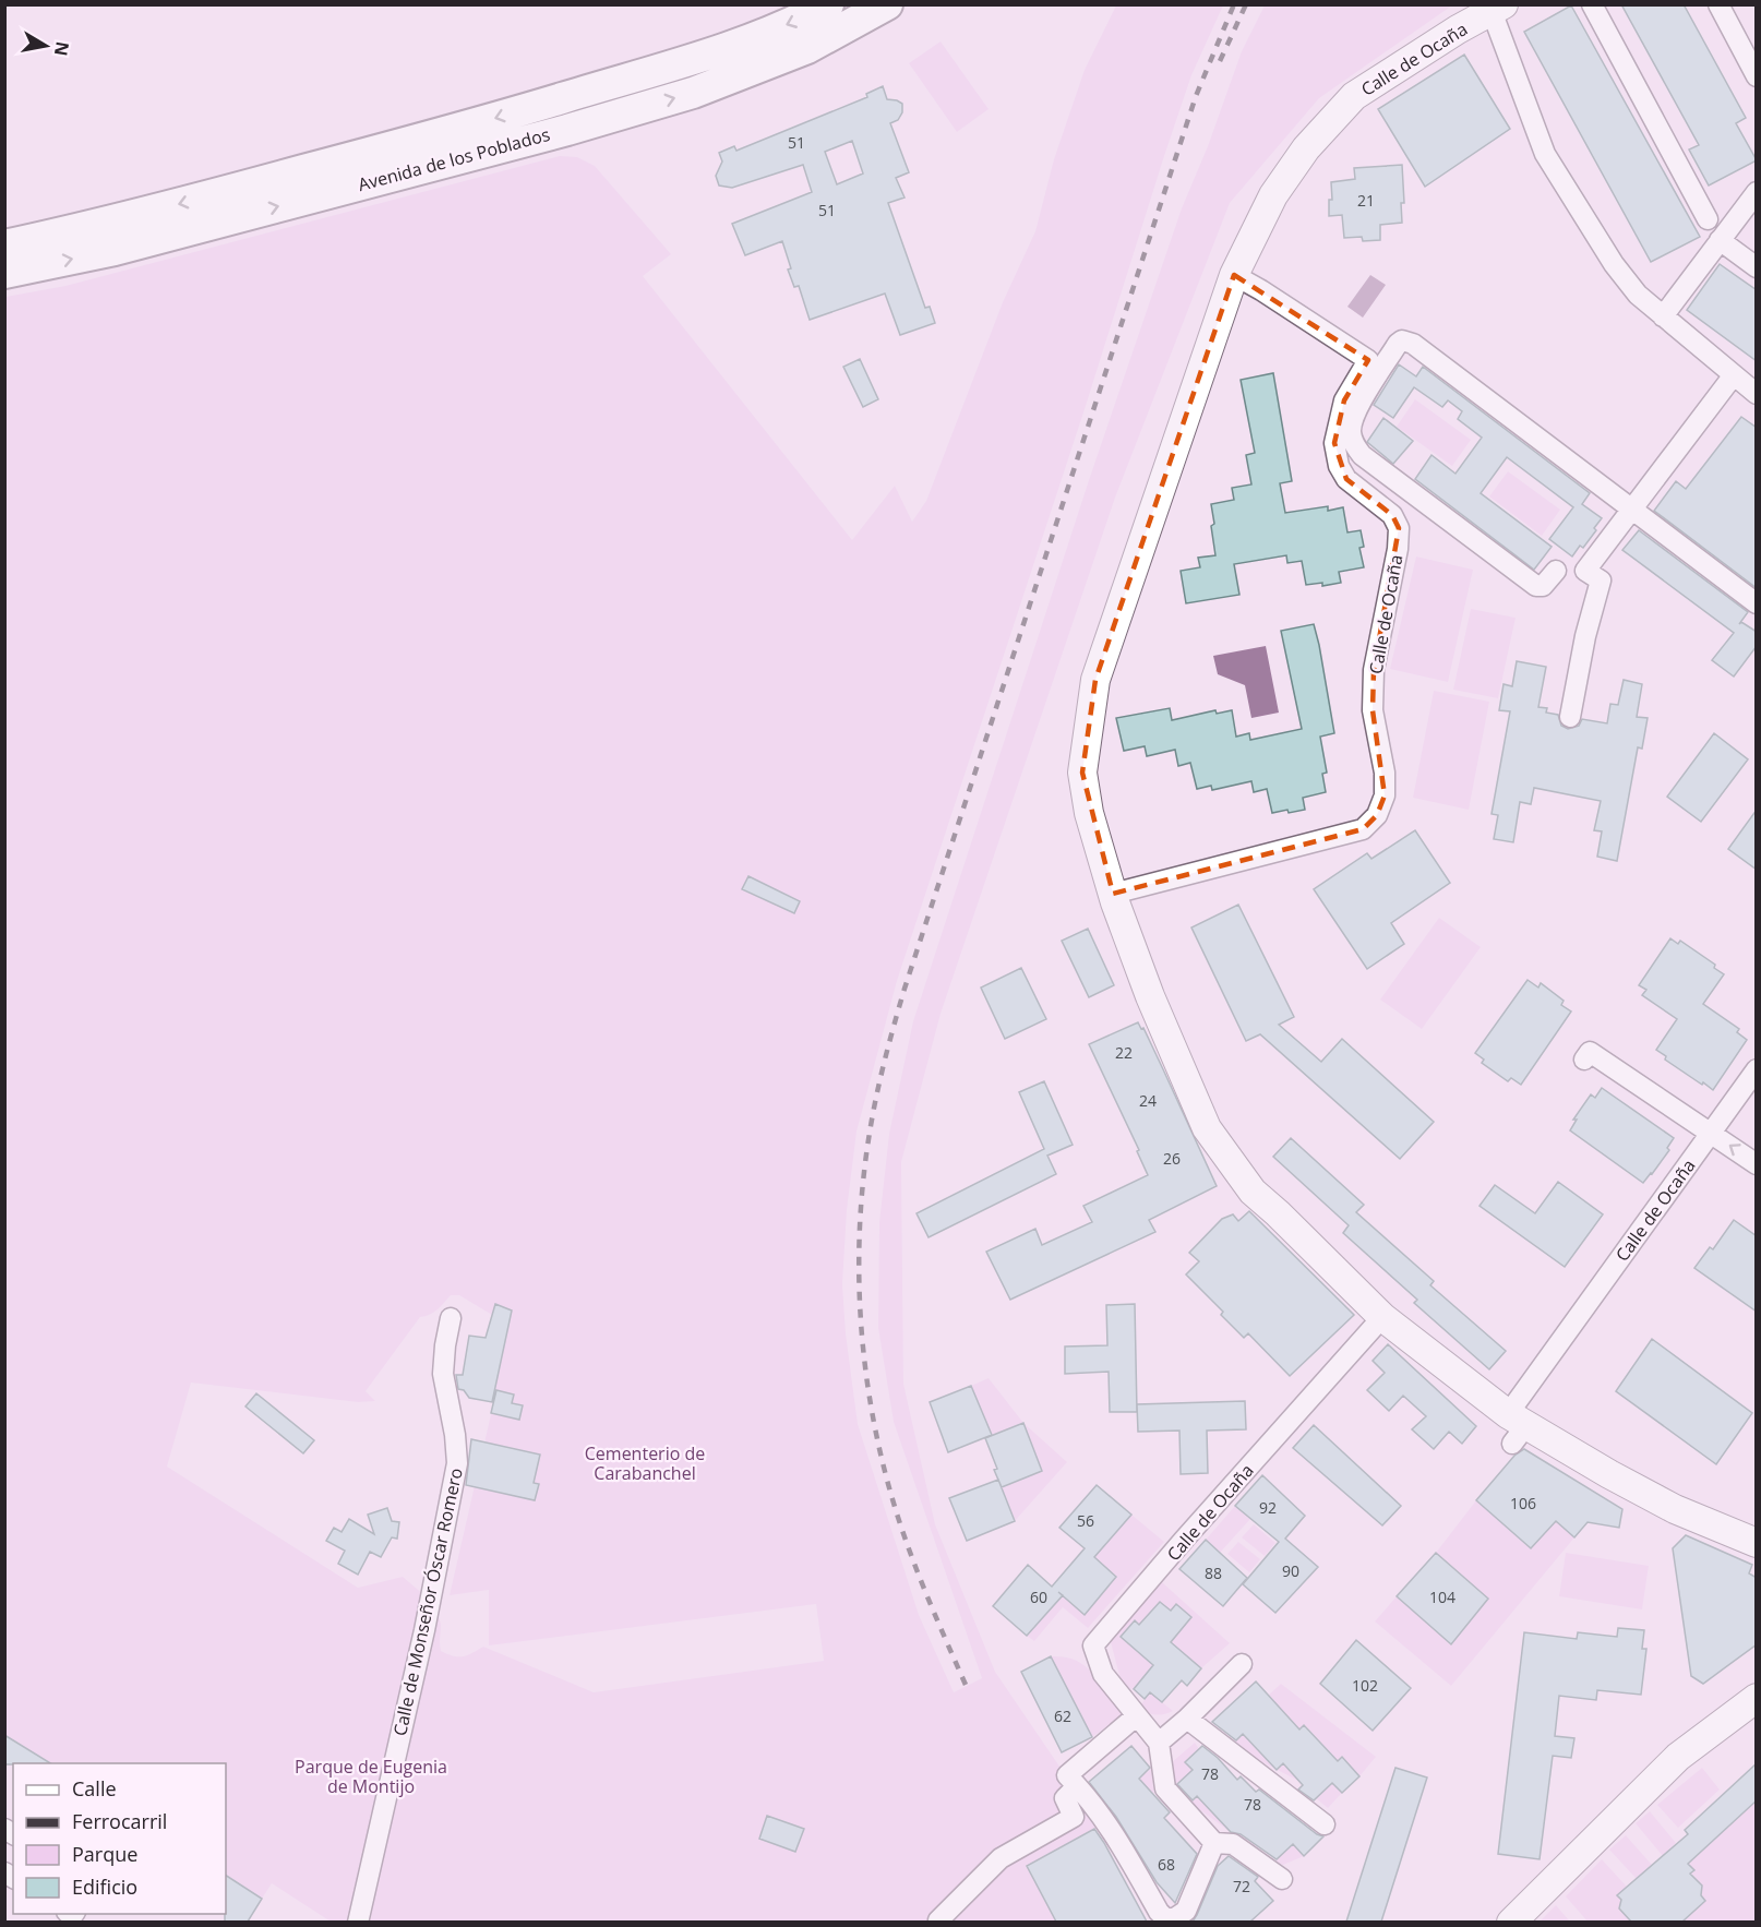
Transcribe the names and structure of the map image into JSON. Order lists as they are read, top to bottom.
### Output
{
  "streets": {
    "main road": ["Avenida de los Poblados"],
    "street": ["Calle de Ocaña", "Calle de Monseñor Óscar Romero"]
  },
  "parks": ["Cementerio de Carabanchel", "Parque de Eugenia de Montijo"],
  "house_numbers": [
    "51",
    "21",
    "51",
    "22",
    "24",
    "26",
    "106",
    "92",
    "56",
    "90",
    "88",
    "60",
    "104",
    "102",
    "62",
    "78",
    "78",
    "68",
    "72"
  ],
  "legend": [
    "Calle",
    "Ferrocarril",
    "Parque",
    "Edificio"
  ],
  "north": "right"
}
